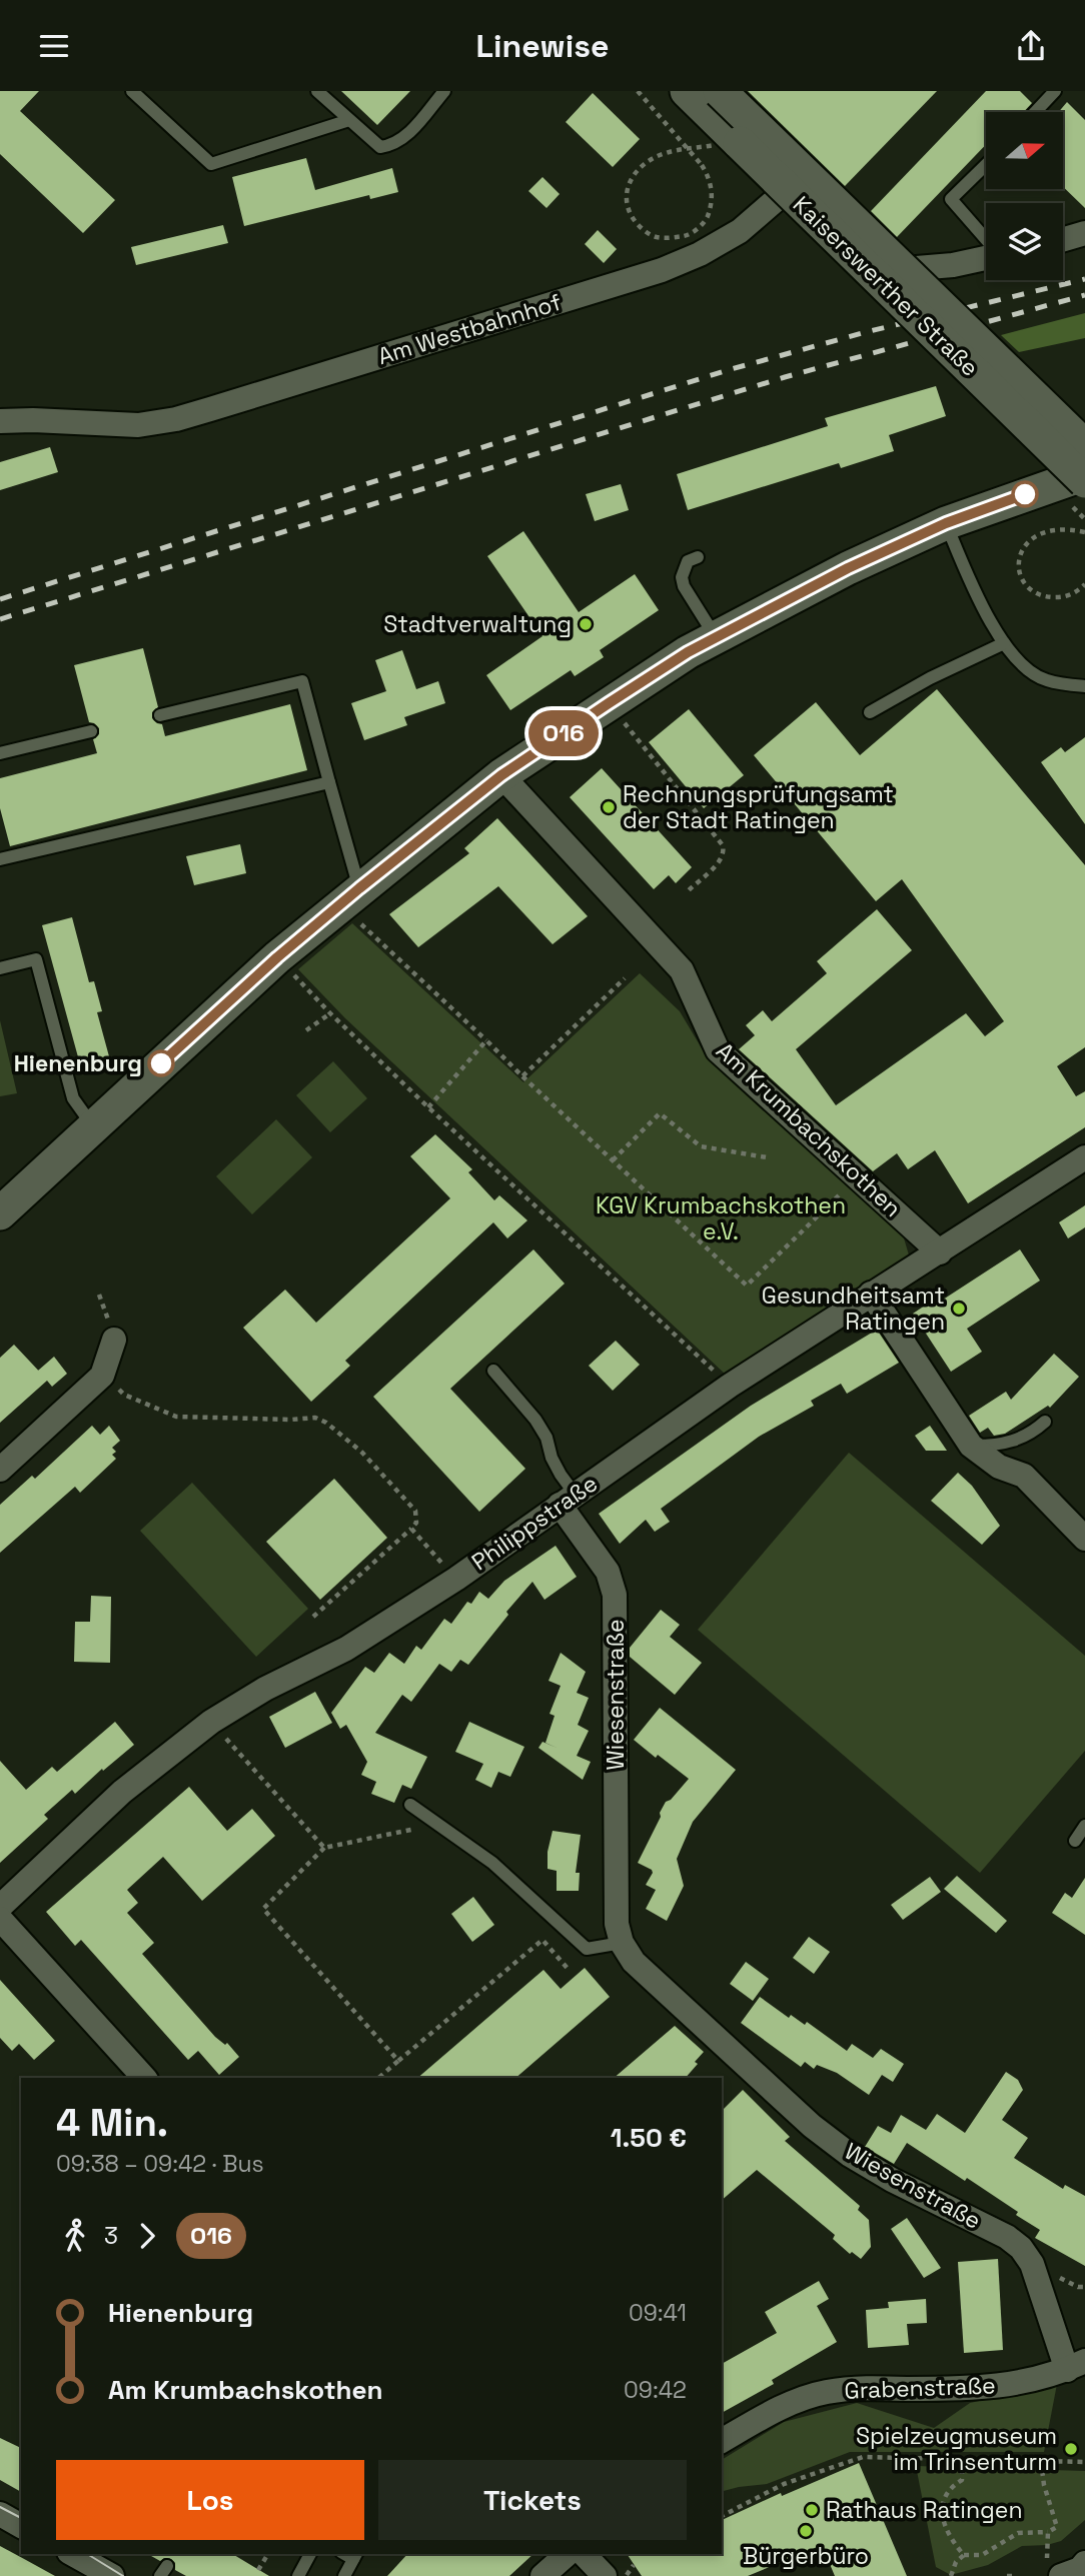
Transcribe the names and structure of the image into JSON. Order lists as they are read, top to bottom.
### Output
{
  "streets": {
    "main road": ["Kaiserswerther Straße"],
    "street": [
      "Am Westbahnhof",
      "Am Krumbachskothen",
      "Philippstraße",
      "Wiesenstraße",
      "Grabenstraße"
    ]
  },
  "crossings": [
    ["Am Krumbachskothen", "Philippstraße"],
    ["Philippstraße", "Wiesenstraße"],
    ["Wiesenstraße", "Grabenstraße"]
  ],
  "parks": ["KGV Krumbachskothen e.V."],
  "places": [
    "Stadtverwaltung",
    "Rechnungsprüfungsamt der Stadt Ratingen",
    "Hienenburg",
    "Gesundheitsamt Ratingen",
    "Spielzeugmuseum im Trinsenturm",
    "Rathaus Ratingen",
    "Bürgerbüro"
  ],
  "lines": ["bus line O16"],
  "north": "right",
  "page": {
    "header": "Linewise",
    "on_map": "O16",
    "heading": ["4 Min.", "09:38 – 09:42 · Bus", "1.50 €"],
    "legs": ["3", "O16"],
    "list": [
      {
        "name": "Hienenburg",
        "value": "09:41"
      },
      {
        "name": "Am Krumbachskothen",
        "value": "09:42"
      }
    ],
    "buttons": ["Los", "Tickets"]
  }
}
